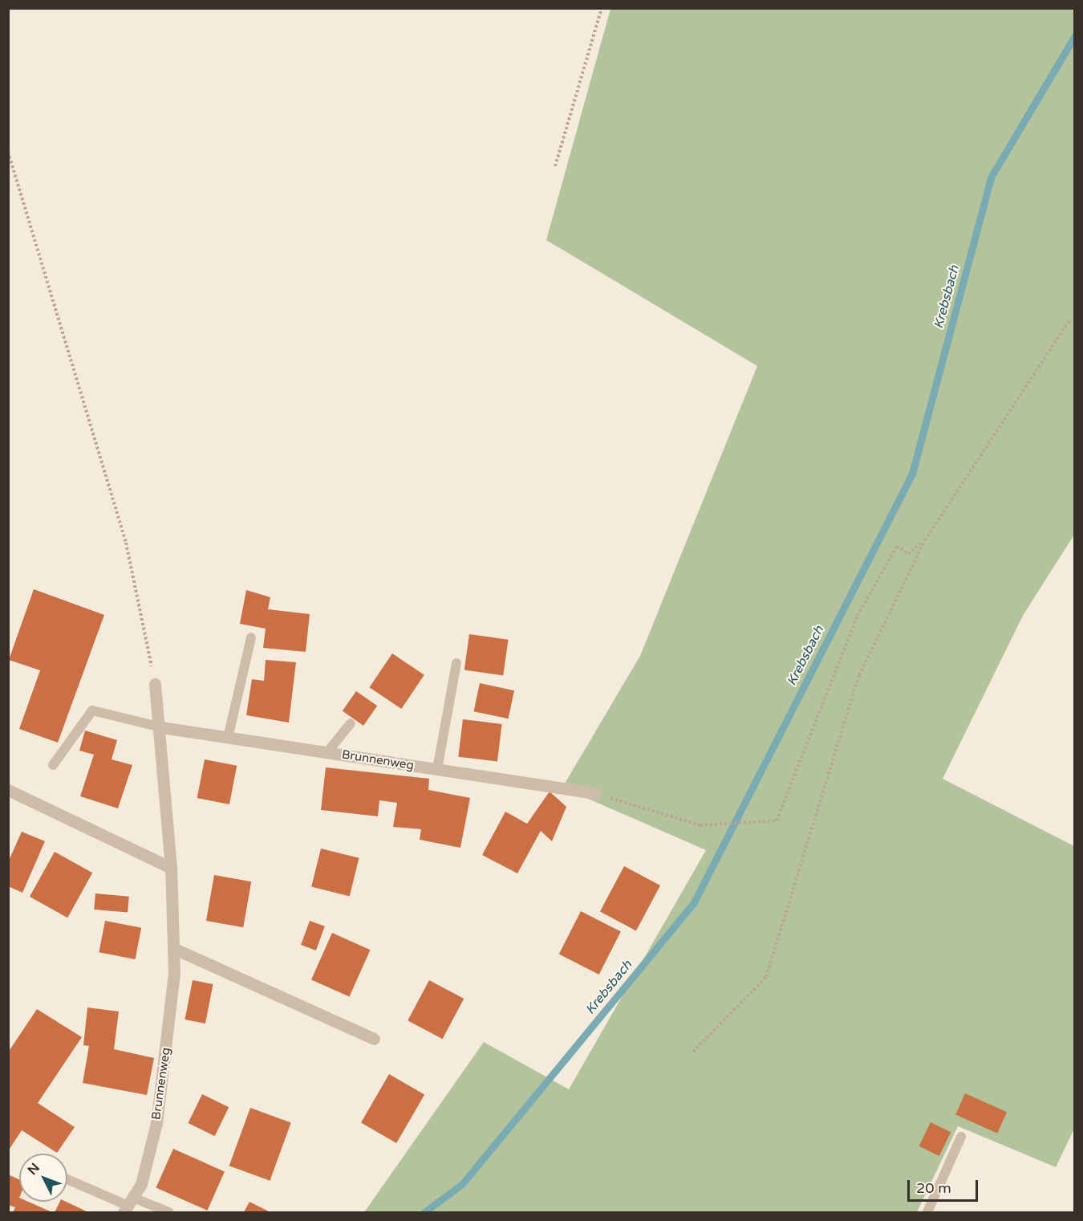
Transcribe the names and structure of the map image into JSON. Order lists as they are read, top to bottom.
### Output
{
  "streets": {
    "street": ["Brunnenweg"]
  },
  "water": ["Krebsbach"],
  "scale_bar": "20 m",
  "north": "top left"
}
